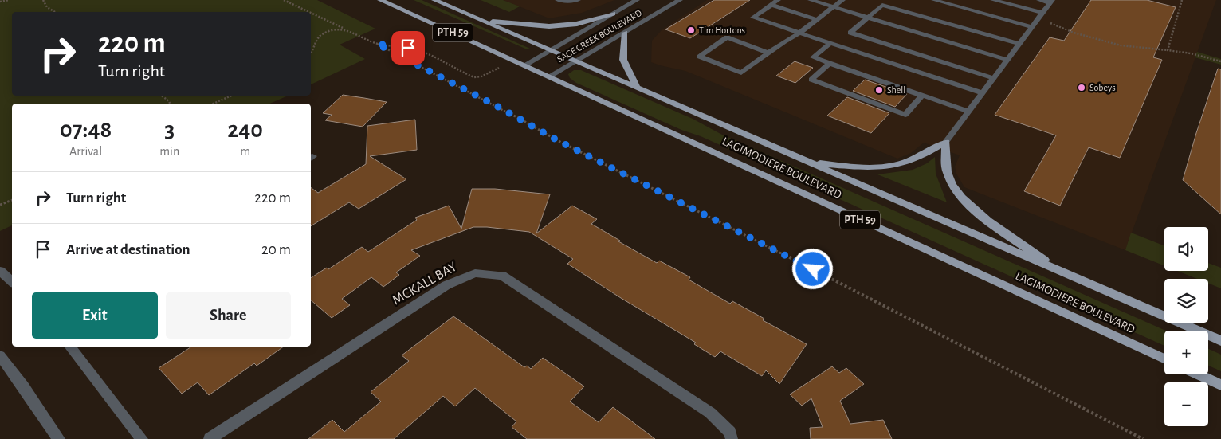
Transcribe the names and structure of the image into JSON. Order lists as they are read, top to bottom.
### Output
{
  "streets": {
    "main road": ["PTH 59", "LAGIMODIERE BOULEVARD"],
    "street": ["SAGE CREEK BOULEVARD", "MCKALL BAY"]
  },
  "crossings": [
    ["SAGE CREEK BOULEVARD", "LAGIMODIERE BOULEVARD"]
  ],
  "places": ["Tim Hortons", "Sobeys", "Shell"],
  "page": {
    "turn": ["220 m", "Turn right"],
    "eta": [
      "07:48",
      "Arrival",
      "3",
      "min",
      "240",
      "m"
    ],
    "list": [
      {
        "name": "Turn right",
        "value": "220 m"
      },
      {
        "name": "Arrive at destination",
        "value": "20 m"
      }
    ],
    "map_buttons": ["+", "−"],
    "buttons": ["Exit", "Share"]
  }
}
